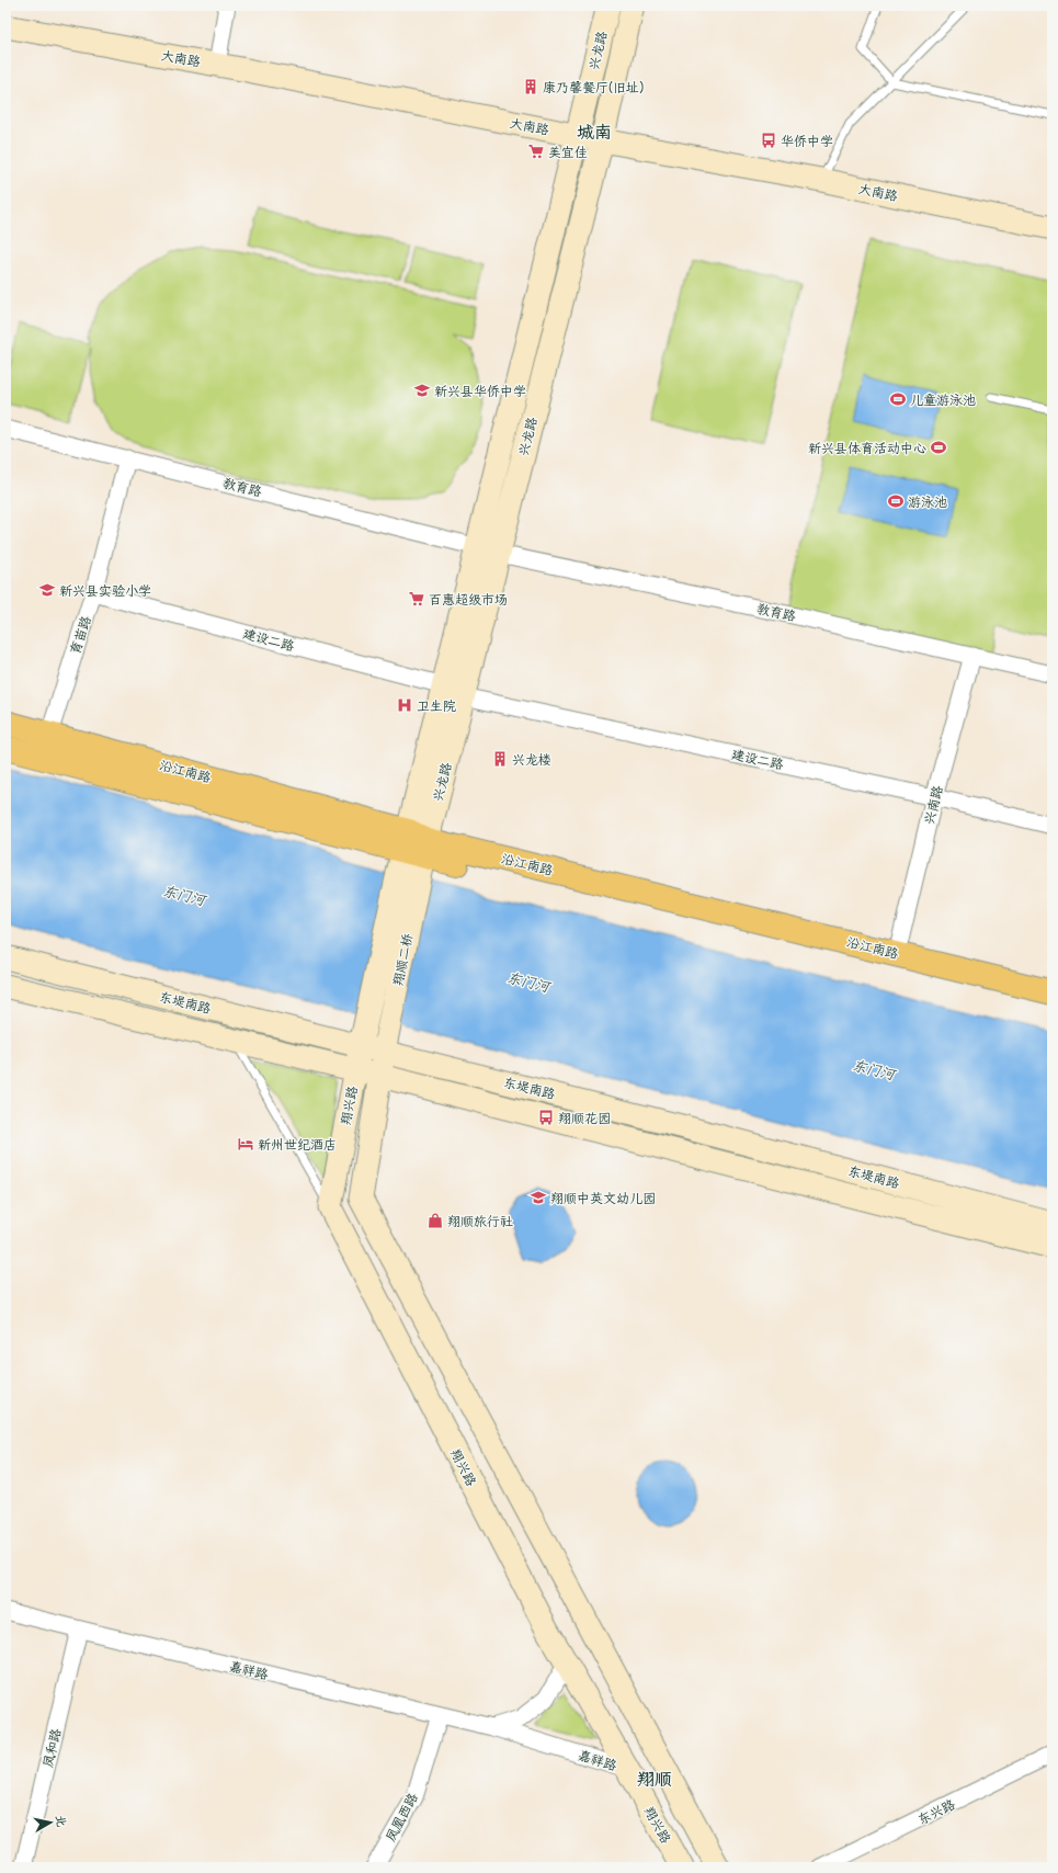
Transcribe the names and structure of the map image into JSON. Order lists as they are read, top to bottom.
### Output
{
  "streets": {
    "main road": [
      "兴龙路",
      "大南路",
      "沿江南路",
      "翔顺二桥",
      "东堤南路",
      "翔兴路"
    ],
    "street": [
      "教育路",
      "育苗路",
      "建设二路",
      "兴南路",
      "嘉祥路",
      "凤和路",
      "东兴路",
      "凤凰西路"
    ]
  },
  "crossings": [
    ["兴龙路", "大南路"],
    ["兴龙路", "教育路"],
    ["兴龙路", "建设二路"],
    ["兴龙路", "沿江南路"],
    ["兴龙路", "翔顺二桥"],
    ["教育路", "育苗路"],
    ["教育路", "兴南路"],
    ["育苗路", "建设二路"],
    ["育苗路", "沿江南路"],
    ["建设二路", "兴南路"],
    ["沿江南路", "兴南路"],
    ["沿江南路", "翔顺二桥"],
    ["翔顺二桥", "东堤南路"],
    ["翔顺二桥", "翔兴路"],
    ["东堤南路", "翔兴路"],
    ["翔兴路", "嘉祥路"],
    ["嘉祥路", "凤和路"],
    ["嘉祥路", "凤凰西路"]
  ],
  "districts": ["城南", "翔顺"],
  "water": ["东门河"],
  "places": {
    "building": ["康乃馨餐厅(旧址)", "兴龙楼"],
    "bus stop": ["华侨中学", "翔顺花园"],
    "supermarket": ["美宜佳", "百惠超级市场"],
    "school or university": ["新兴县华侨中学", "新兴县实验小学", "翔顺中英文幼儿园"],
    "sports": ["儿童游泳池", "新兴县体育活动中心", "游泳池"],
    "hospital": ["卫生院"],
    "hotel": ["新州世纪酒店"],
    "shop": ["翔顺旅行社"]
  },
  "north": "right"
}
